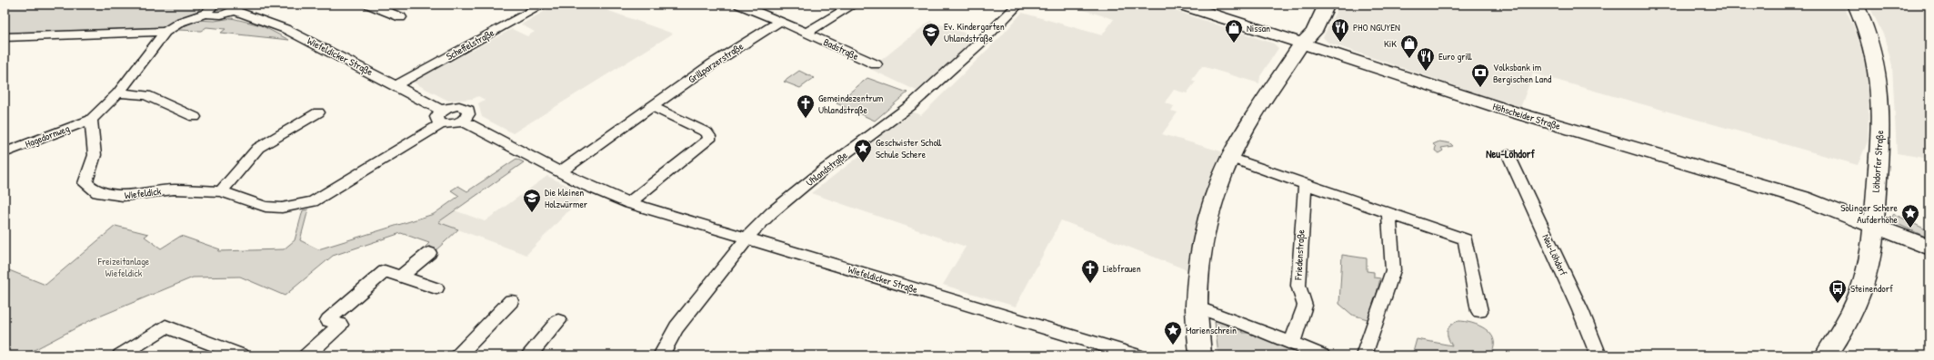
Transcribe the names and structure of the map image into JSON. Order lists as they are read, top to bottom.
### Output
{
  "streets": {
    "main road": ["Höhscheider Straße", "Löhdorfer Straße"],
    "street": [
      "Scheffelstraße",
      "Badstraße",
      "Wiefeldicker Straße",
      "Grillparzerstraße",
      "Hagedornweg",
      "Uhlandstraße",
      "Wiefeldick",
      "Friedenstraße",
      "Neu-Löhdorf"
    ]
  },
  "crossings": [
    ["Scheffelstraße", "Wiefeldicker Straße"],
    ["Badstraße", "Grillparzerstraße"],
    ["Wiefeldicker Straße", "Grillparzerstraße"],
    ["Wiefeldicker Straße", "Uhlandstraße"],
    ["Wiefeldicker Straße", "Wiefeldick"],
    ["Höhscheider Straße", "Löhdorfer Straße"],
    ["Hagedornweg", "Wiefeldick"]
  ],
  "districts": ["Neu-Löhdorf"],
  "parks": ["Freizeitanlage Wiefeldick"],
  "places": {
    "restaurant": ["PHO NGUYEN", "Euro grill"],
    "shop": ["Nissan", "KiK"],
    "school or university": ["Ev. Kindergarten Uhlandstraße", "Die kleinen Holzwürmer"],
    "bank": ["Volksbank im Bergischen Land"],
    "church": ["Gemeindezentrum Uhlandstraße", "Liebfrauen"],
    "place": ["Geschwister Scholl Schule Schere", "Solinger Schere Aufderhöhe", "Marienschrein"],
    "bus stop": ["Steinendorf"]
  }
}
